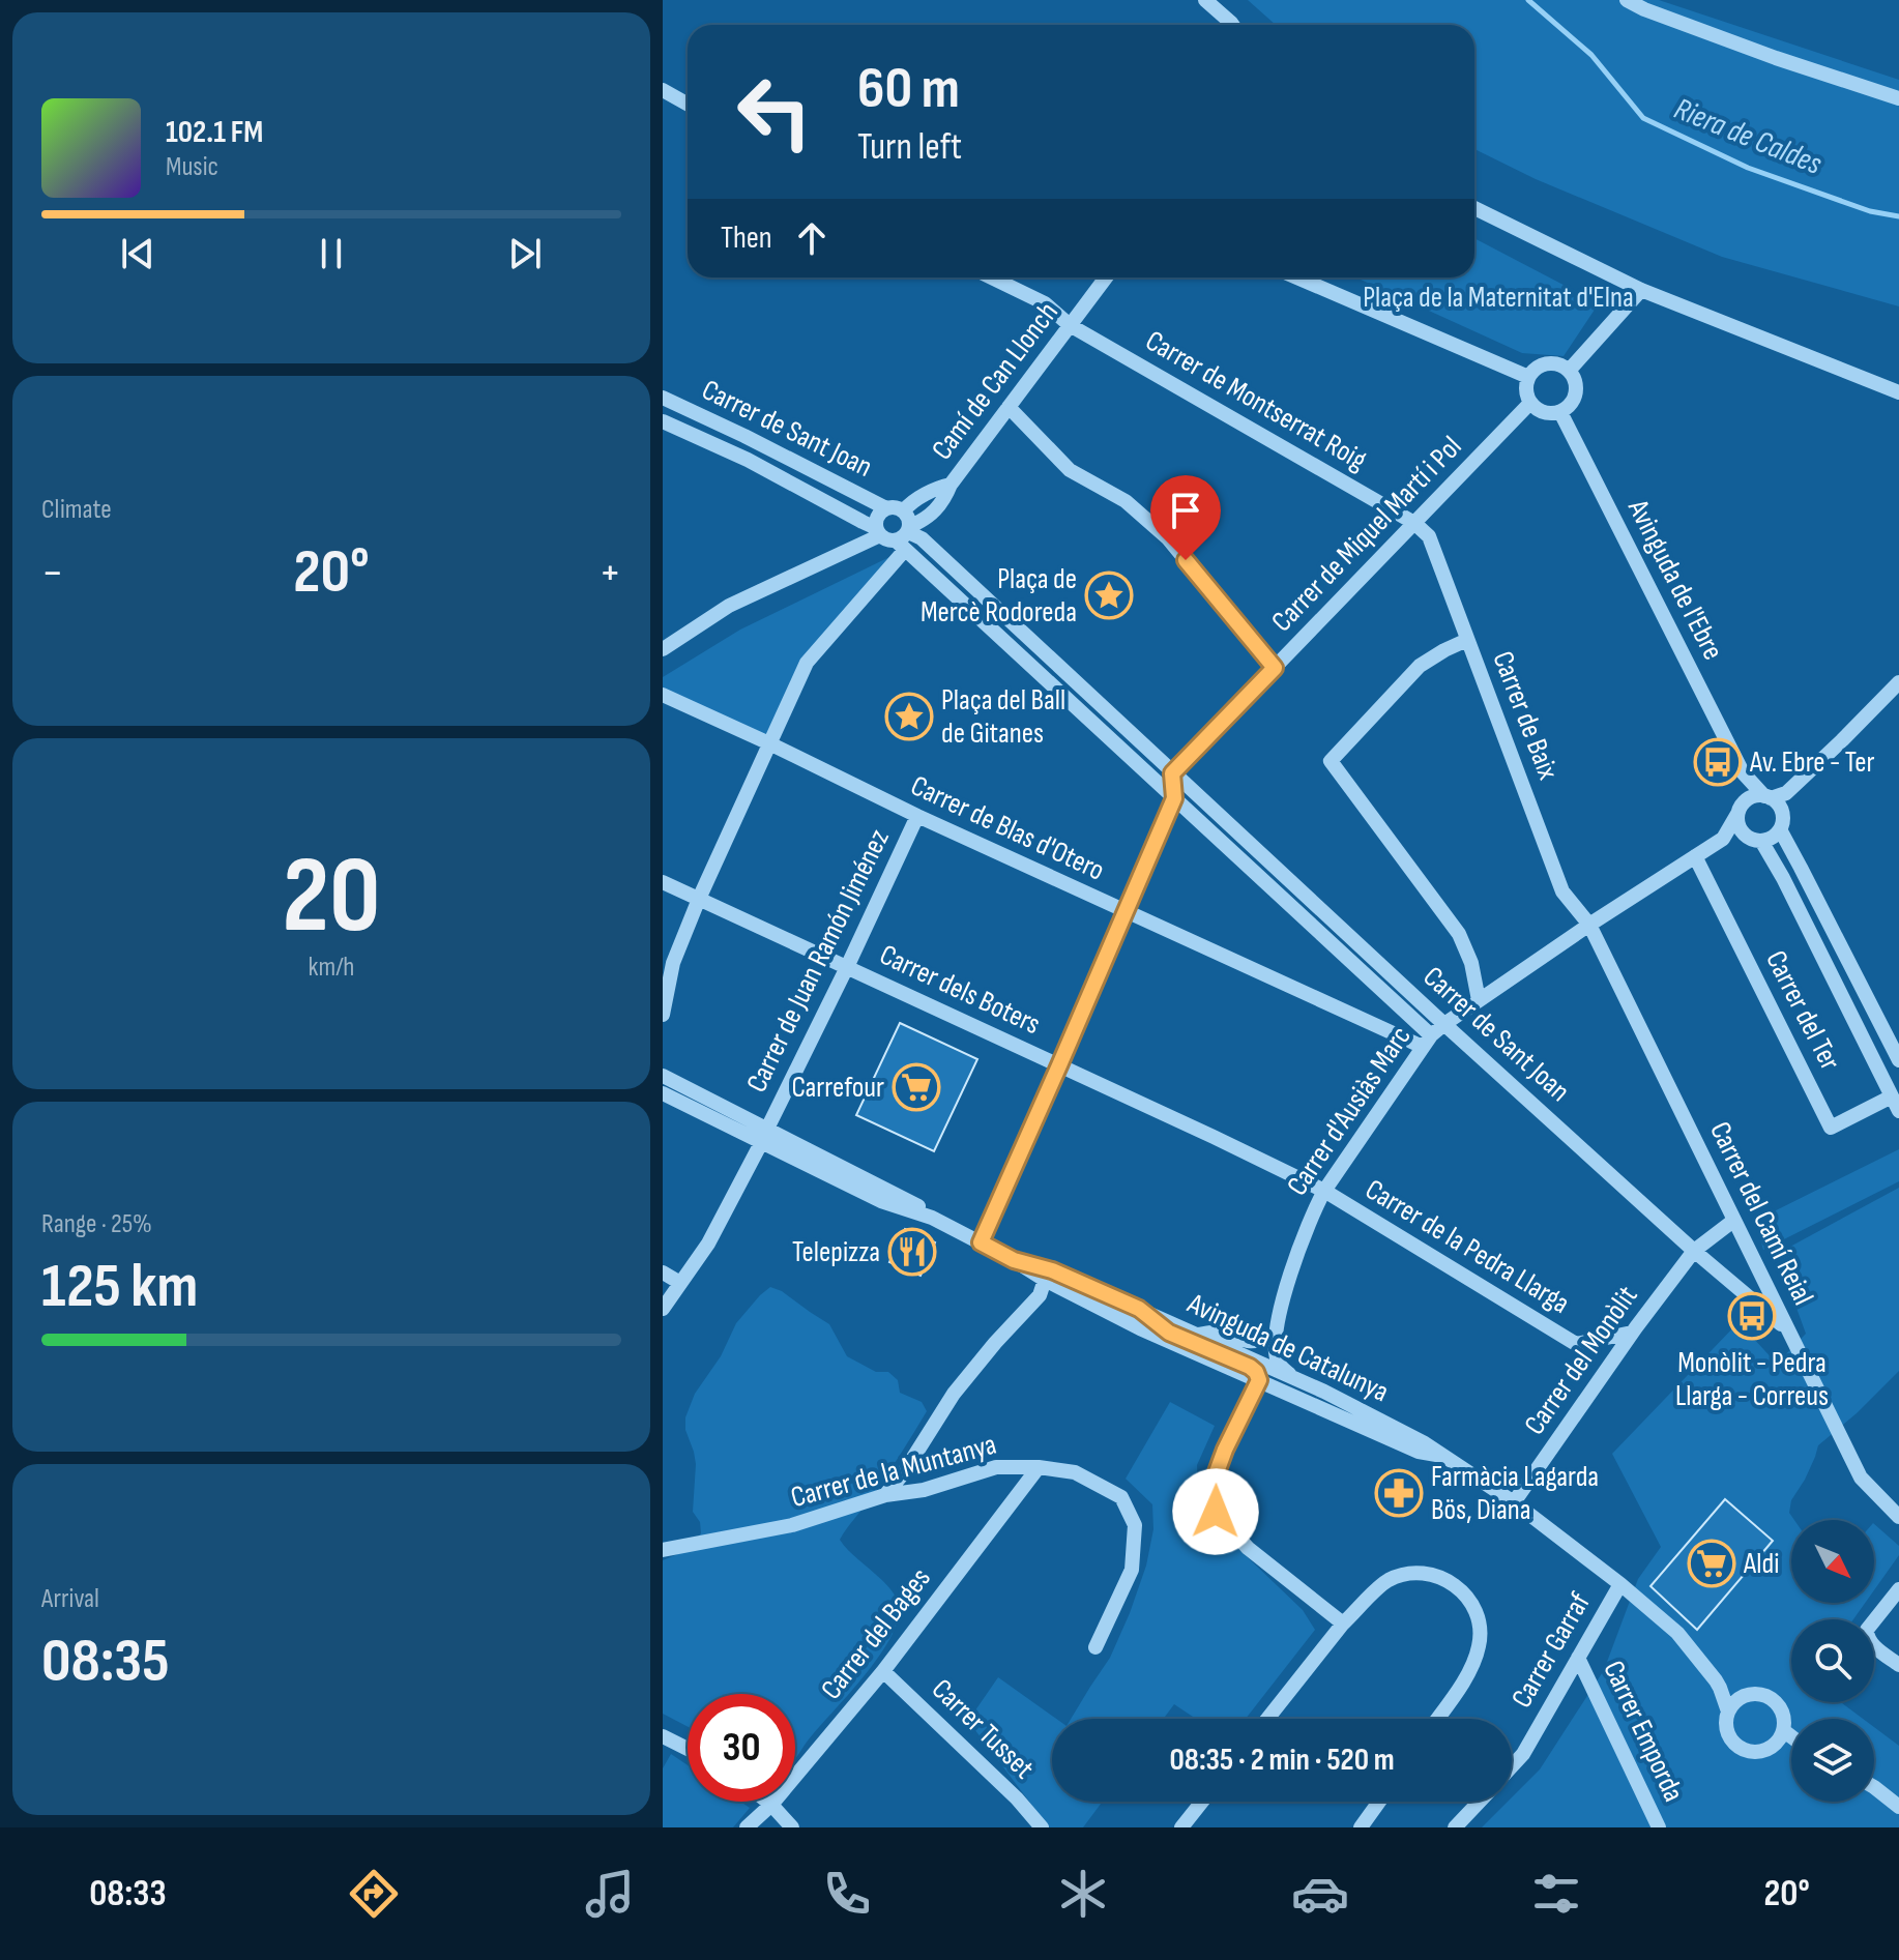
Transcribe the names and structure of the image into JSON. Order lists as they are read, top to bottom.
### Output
{
  "streets": {
    "street": [
      "Camí de Can Llonch",
      "Carrer de Montserrat Roig",
      "Carrer de Sant Joan",
      "Carrer de Miquel Martí i Pol",
      "Avinguda de l'Ebre",
      "Carrer de Baix",
      "Carrer de Blas d'Otero",
      "Carrer de Juan Ramón Jiménez",
      "Carrer dels Boters",
      "Carrer del Ter",
      "Carrer d'Ausiàs Marc",
      "Carrer del Camí Reial",
      "Carrer de la Pedra Llarga",
      "Avinguda de Catalunya",
      "Carrer del Monòlit",
      "Carrer de la Muntanya",
      "Carrer del Bages",
      "Carrer Garraf",
      "Carrer Tusset",
      "Carrer Emporda"
    ]
  },
  "crossings": [
    ["Camí de Can Llonch", "Carrer de Montserrat Roig"],
    ["Camí de Can Llonch", "Carrer de Sant Joan"],
    ["Camí de Can Llonch", "Carrer de Blas d'Otero"],
    ["Camí de Can Llonch", "Carrer dels Boters"],
    ["Carrer de Montserrat Roig", "Carrer de Miquel Martí i Pol"],
    ["Carrer de Montserrat Roig", "Carrer de Baix"],
    ["Carrer de Sant Joan", "Carrer de Miquel Martí i Pol"],
    ["Carrer de Sant Joan", "Carrer de Blas d'Otero"],
    ["Carrer de Sant Joan", "Carrer d'Ausiàs Marc"],
    ["Carrer de Sant Joan", "Carrer del Camí Reial"],
    ["Carrer de Sant Joan", "Carrer del Monòlit"],
    ["Carrer de Miquel Martí i Pol", "Avinguda de l'Ebre"],
    ["Carrer de Miquel Martí i Pol", "Carrer de Baix"],
    ["Avinguda de l'Ebre", "Carrer del Ter"],
    ["Carrer de Baix", "Carrer d'Ausiàs Marc"],
    ["Carrer de Baix", "Carrer del Camí Reial"],
    ["Carrer de Blas d'Otero", "Carrer de Juan Ramón Jiménez"],
    ["Carrer de Blas d'Otero", "Carrer d'Ausiàs Marc"],
    ["Carrer de Juan Ramón Jiménez", "Carrer dels Boters"],
    ["Carrer de Juan Ramón Jiménez", "Avinguda de Catalunya"],
    ["Carrer dels Boters", "Carrer d'Ausiàs Marc"],
    ["Carrer dels Boters", "Carrer de la Pedra Llarga"],
    ["Carrer d'Ausiàs Marc", "Carrer del Camí Reial"],
    ["Carrer d'Ausiàs Marc", "Carrer de la Pedra Llarga"],
    ["Carrer d'Ausiàs Marc", "Avinguda de Catalunya"],
    ["Carrer del Camí Reial", "Carrer del Monòlit"],
    ["Carrer de la Pedra Llarga", "Carrer del Monòlit"],
    ["Avinguda de Catalunya", "Carrer del Monòlit"],
    ["Avinguda de Catalunya", "Carrer Garraf"],
    ["Carrer de la Muntanya", "Carrer del Bages"],
    ["Carrer del Bages", "Carrer Tusset"],
    ["Carrer Garraf", "Carrer Emporda"]
  ],
  "water": ["Riera de Caldes"],
  "parks": ["Plaça de la Maternitat d'Elna"],
  "places": {
    "place": ["Plaça de Mercè Rodoreda", "Plaça del Ball de Gitanes"],
    "bus stop": ["Av. Ebre - Ter", "Monòlit - Pedra Llarga - Correus"],
    "supermarket": ["Carrefour", "Aldi"],
    "restaurant": ["Telepizza"],
    "pharmacy": ["Farmàcia Lagarda Bös, Diana"]
  },
  "north": "bottom right",
  "page": {
    "turn": ["60 m", "Turn left"],
    "song": ["102.1 FM", "Music"],
    "then": "Then",
    "tile": [
      "Climate",
      ["20", "km/h"],
      ["Range · 25%", "125 km"],
      ["Arrival", "08:35"]
    ],
    "heat": ["−", "20°", "+"],
    "limit": "30",
    "trip": "08:35 · 2 min · 520 m",
    "tabs": ["08:33", "20°"]
  }
}
